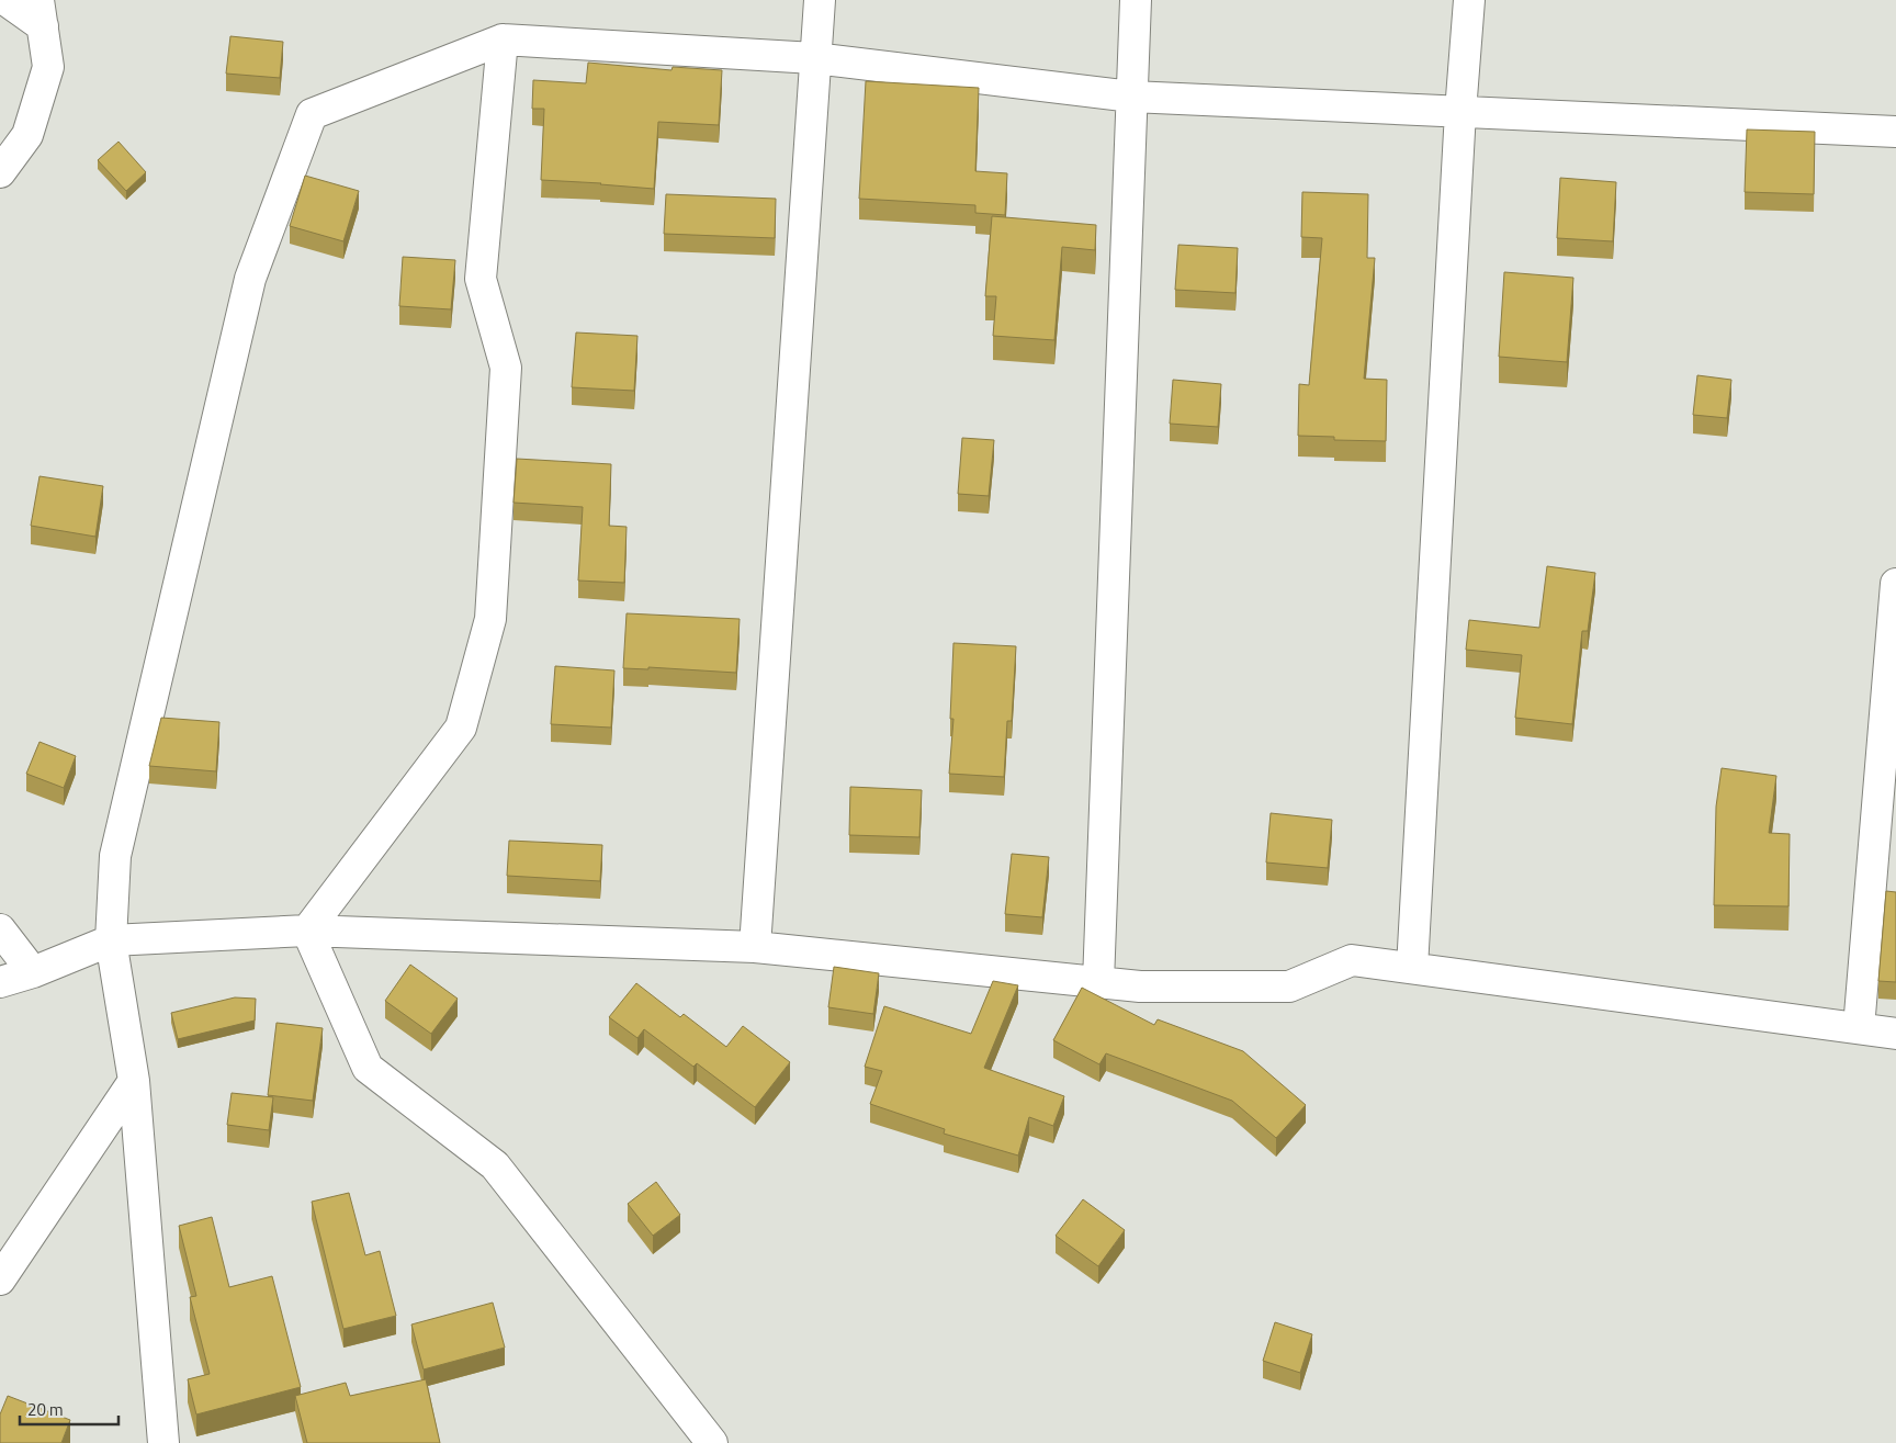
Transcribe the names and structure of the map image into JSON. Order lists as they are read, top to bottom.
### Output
{
  "scale_bar": "20 m"
}
